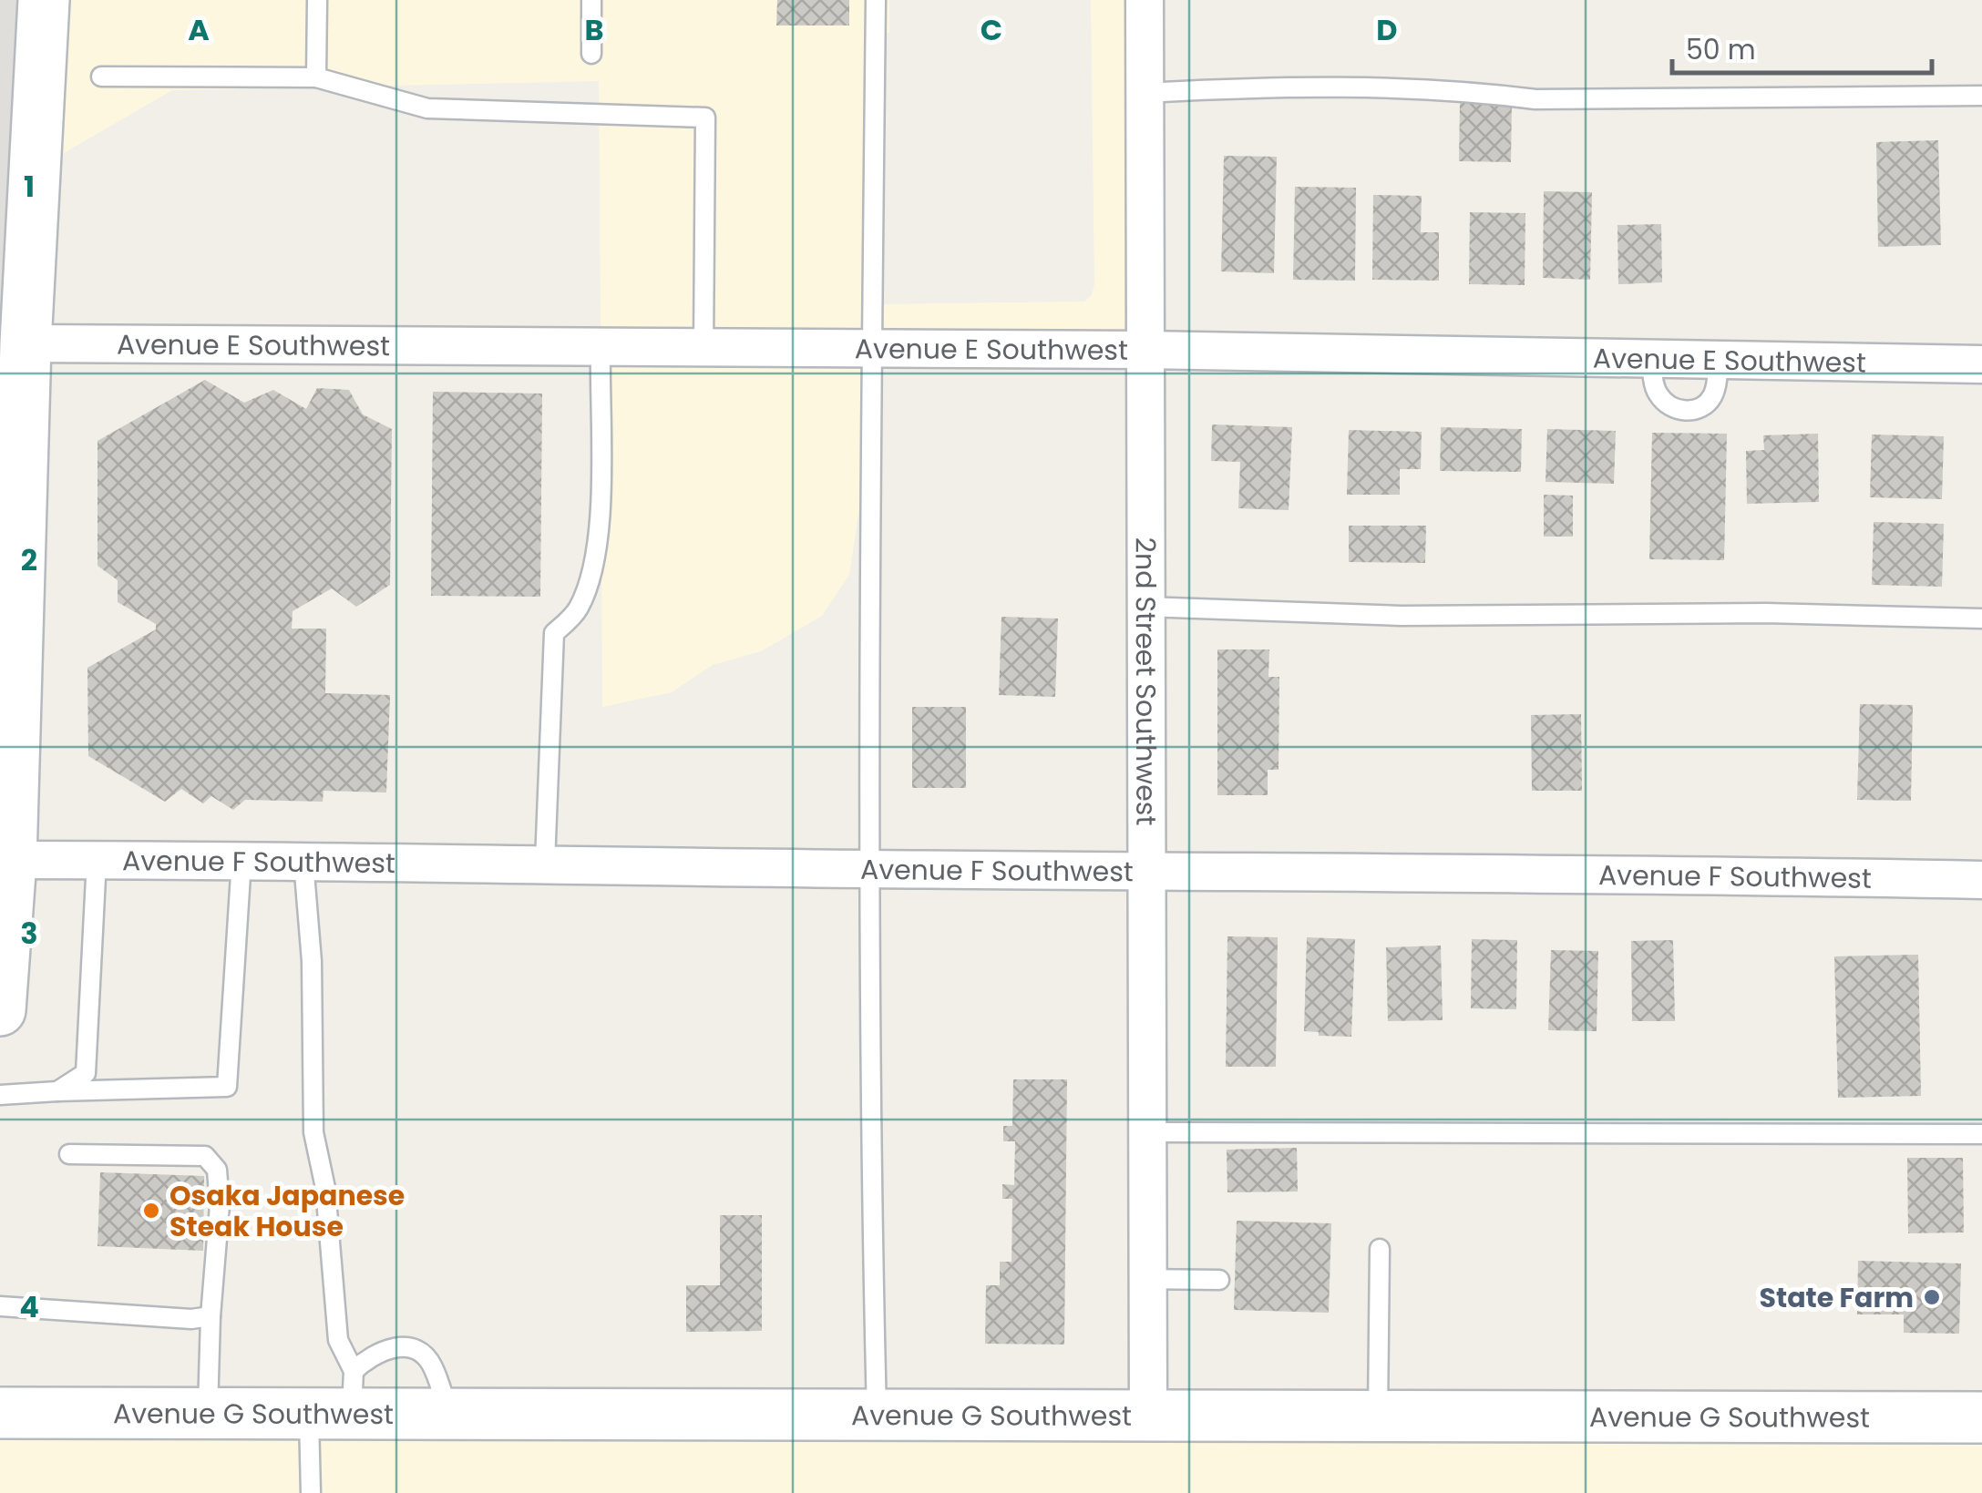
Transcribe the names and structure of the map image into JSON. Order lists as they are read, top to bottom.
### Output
{
  "streets": {
    "street": [
      "Avenue E Southwest",
      "2nd Street Southwest",
      "Avenue F Southwest",
      "Avenue G Southwest"
    ]
  },
  "crossings": [
    ["Avenue E Southwest", "2nd Street Southwest"],
    ["2nd Street Southwest", "Avenue F Southwest"],
    ["2nd Street Southwest", "Avenue G Southwest"]
  ],
  "places": ["Osaka Japanese Steak House", "State Farm"],
  "scale_bar": "50 m",
  "grid": {
    "columns": [
      "A",
      "B",
      "C",
      "D"
    ],
    "rows": [
      "1",
      "2",
      "3",
      "4"
    ]
  }
}
